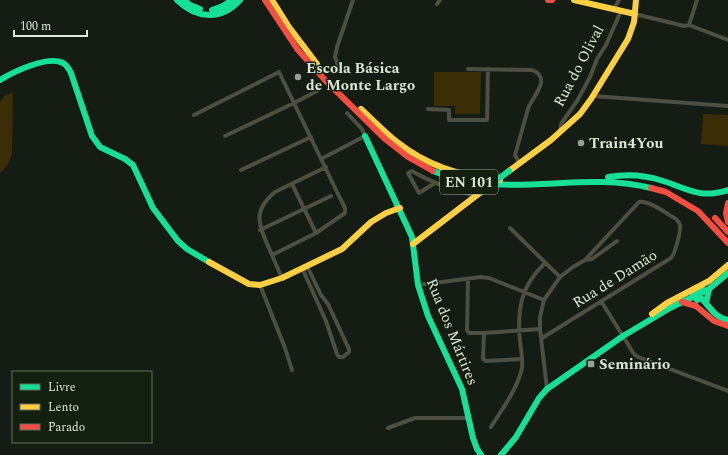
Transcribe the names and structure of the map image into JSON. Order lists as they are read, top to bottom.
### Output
{
  "streets": {
    "main road": ["EN 101", "Rua dos Mártires"],
    "street": ["Rua do Olival", "Rua de Damão"]
  },
  "places": {
    "other": ["Escola Básica de Monte Largo", "Train4You"],
    "transit": ["Seminário"]
  },
  "legend": ["Livre", "Lento", "Parado"],
  "scale_bar": "100 m"
}
